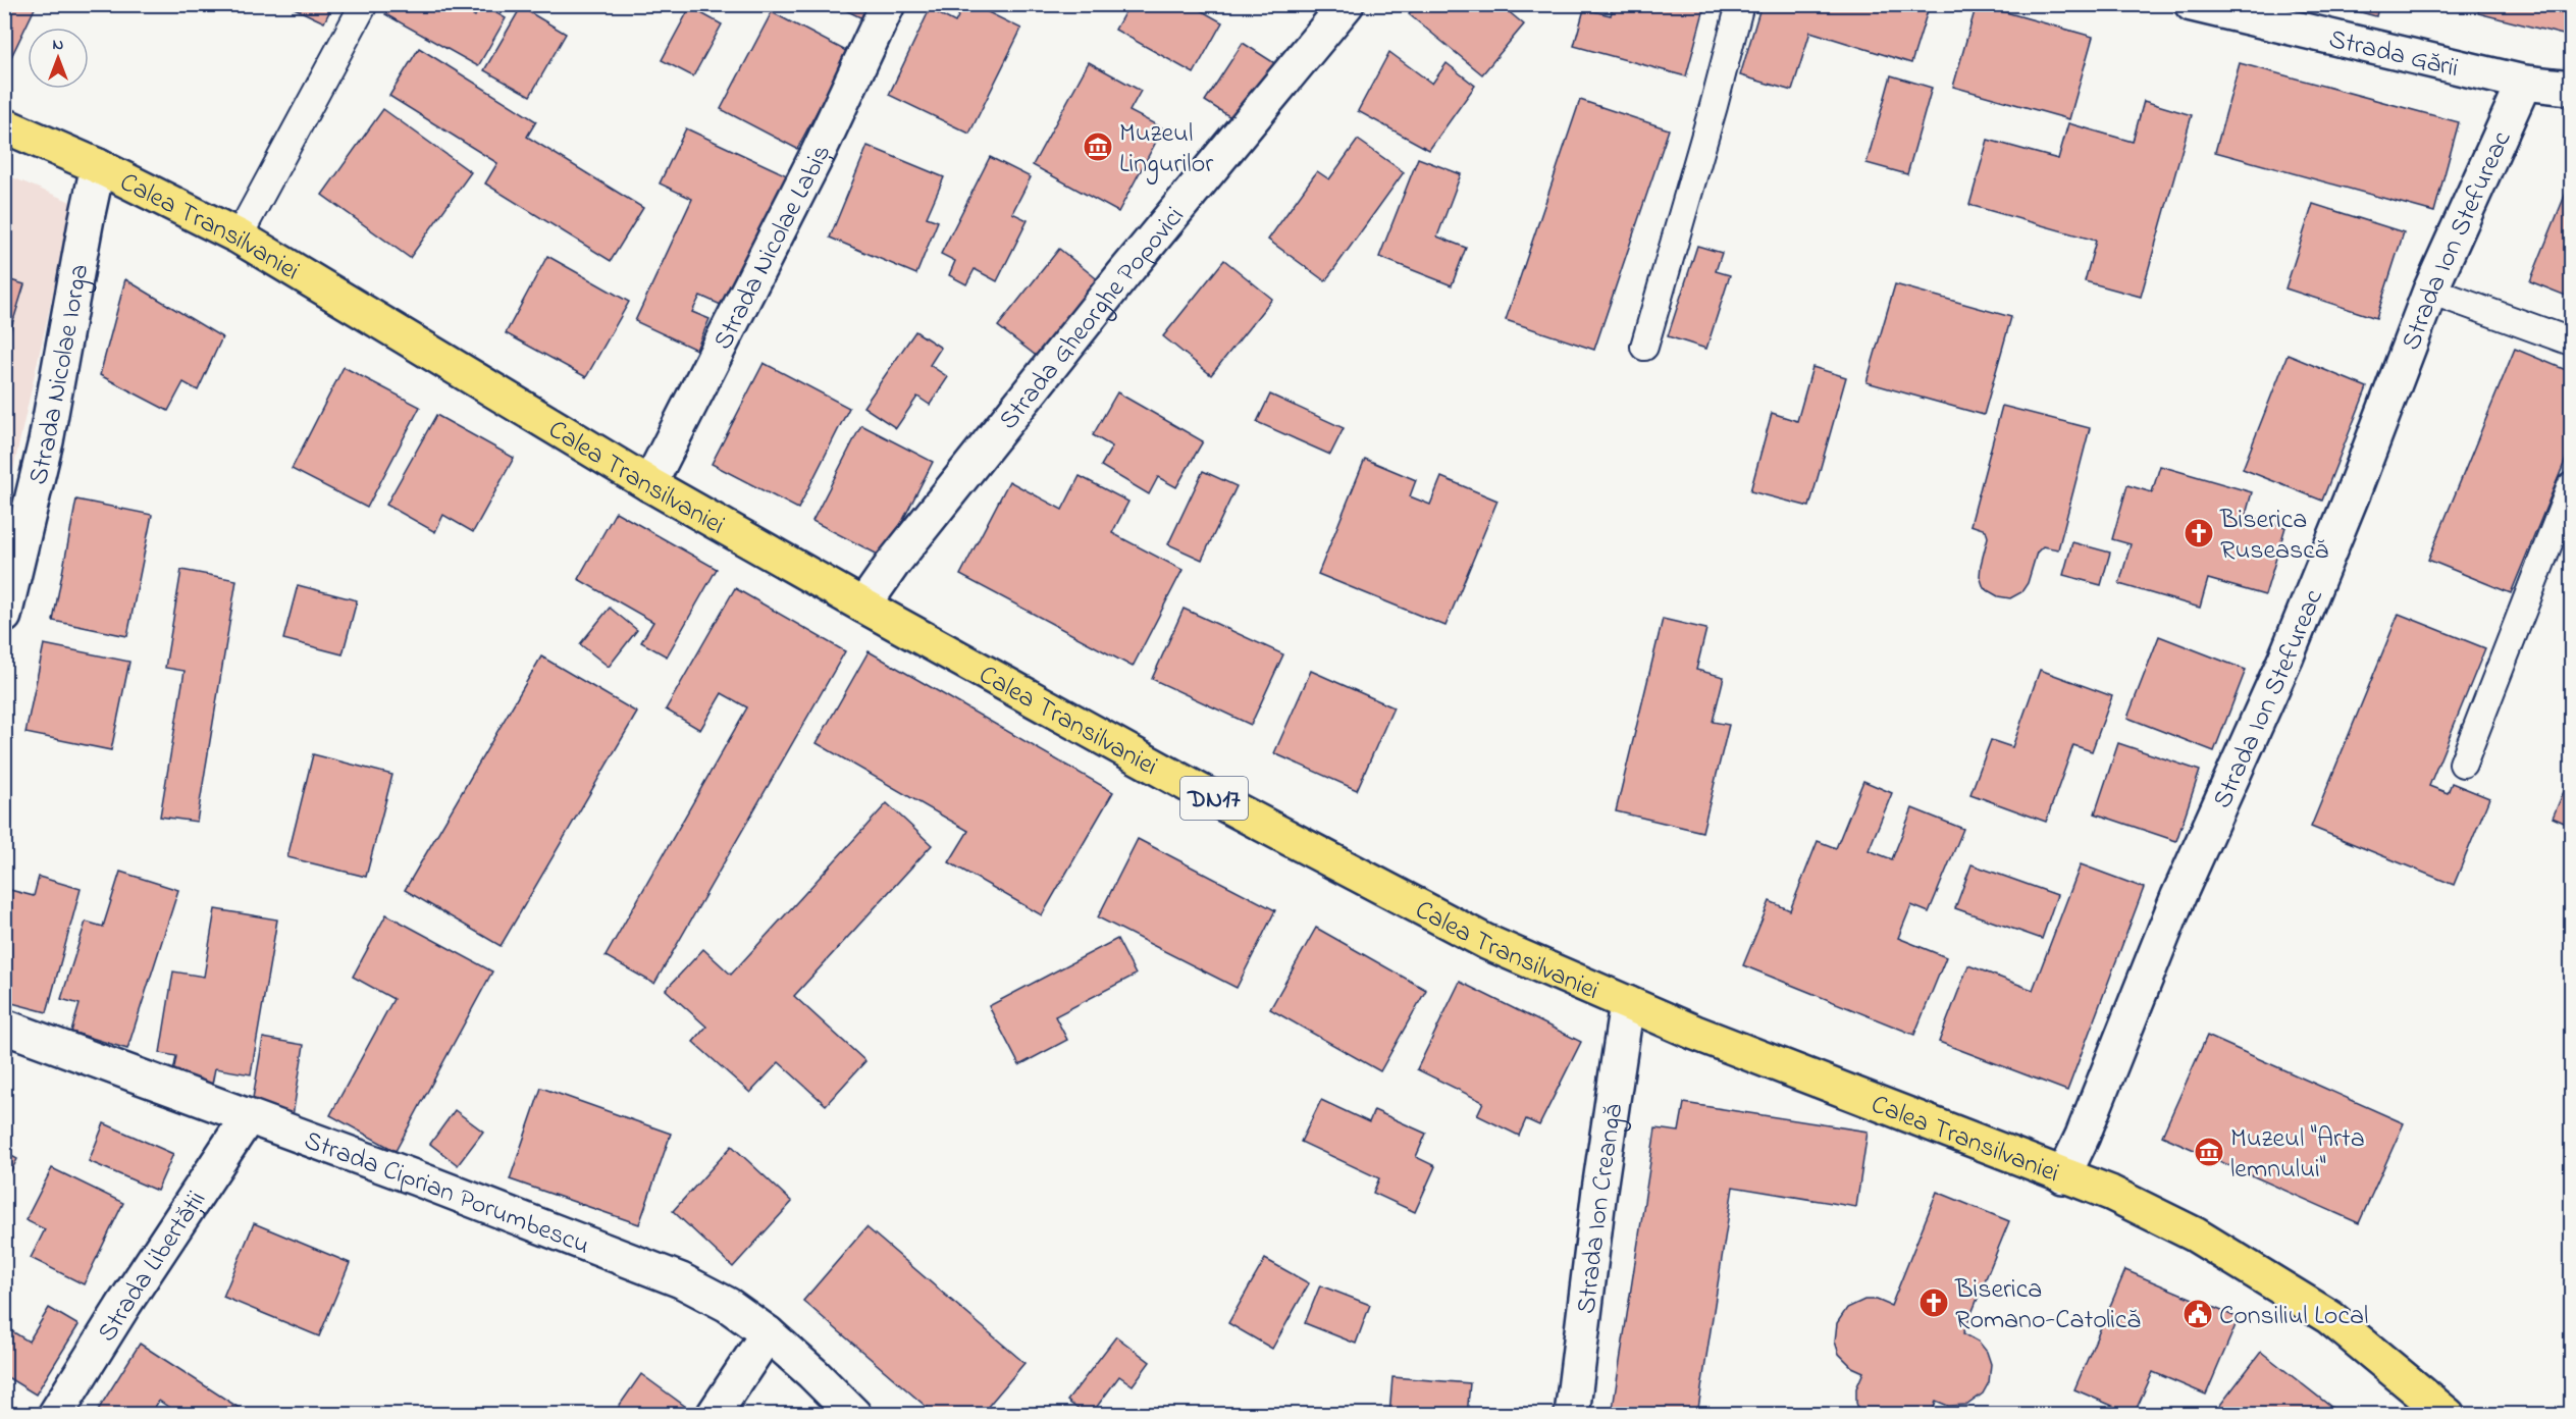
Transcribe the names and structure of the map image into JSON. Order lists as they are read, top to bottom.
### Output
{
  "streets": {
    "highway": ["Calea Transilvaniei", "DN17"],
    "street": [
      "Strada Gării",
      "Strada Ion Stefureac",
      "Strada Nicolae Labiș",
      "Strada Gheorghe Popovici",
      "Strada Nicolae Iorga",
      "Strada Ciprian Porumbescu",
      "Strada Ion Creangă",
      "Strada Libertății"
    ]
  },
  "crossings": [
    ["Strada Gării", "Strada Ion Stefureac"],
    ["Calea Transilvaniei", "Strada Ion Stefureac"],
    ["Calea Transilvaniei", "Strada Nicolae Labiș"],
    ["Calea Transilvaniei", "Strada Gheorghe Popovici"],
    ["Calea Transilvaniei", "Strada Nicolae Iorga"],
    ["Calea Transilvaniei", "Strada Ion Creangă"],
    ["Strada Ciprian Porumbescu", "Strada Libertății"]
  ],
  "places": {
    "museum": ["Muzeul Lingurilor", "Muzeul \"Arta lemnului\""],
    "church": ["Biserica Rusească", "Biserica Romano-Catolică"],
    "public building": ["Consiliul Local"]
  },
  "north": "top"
}
